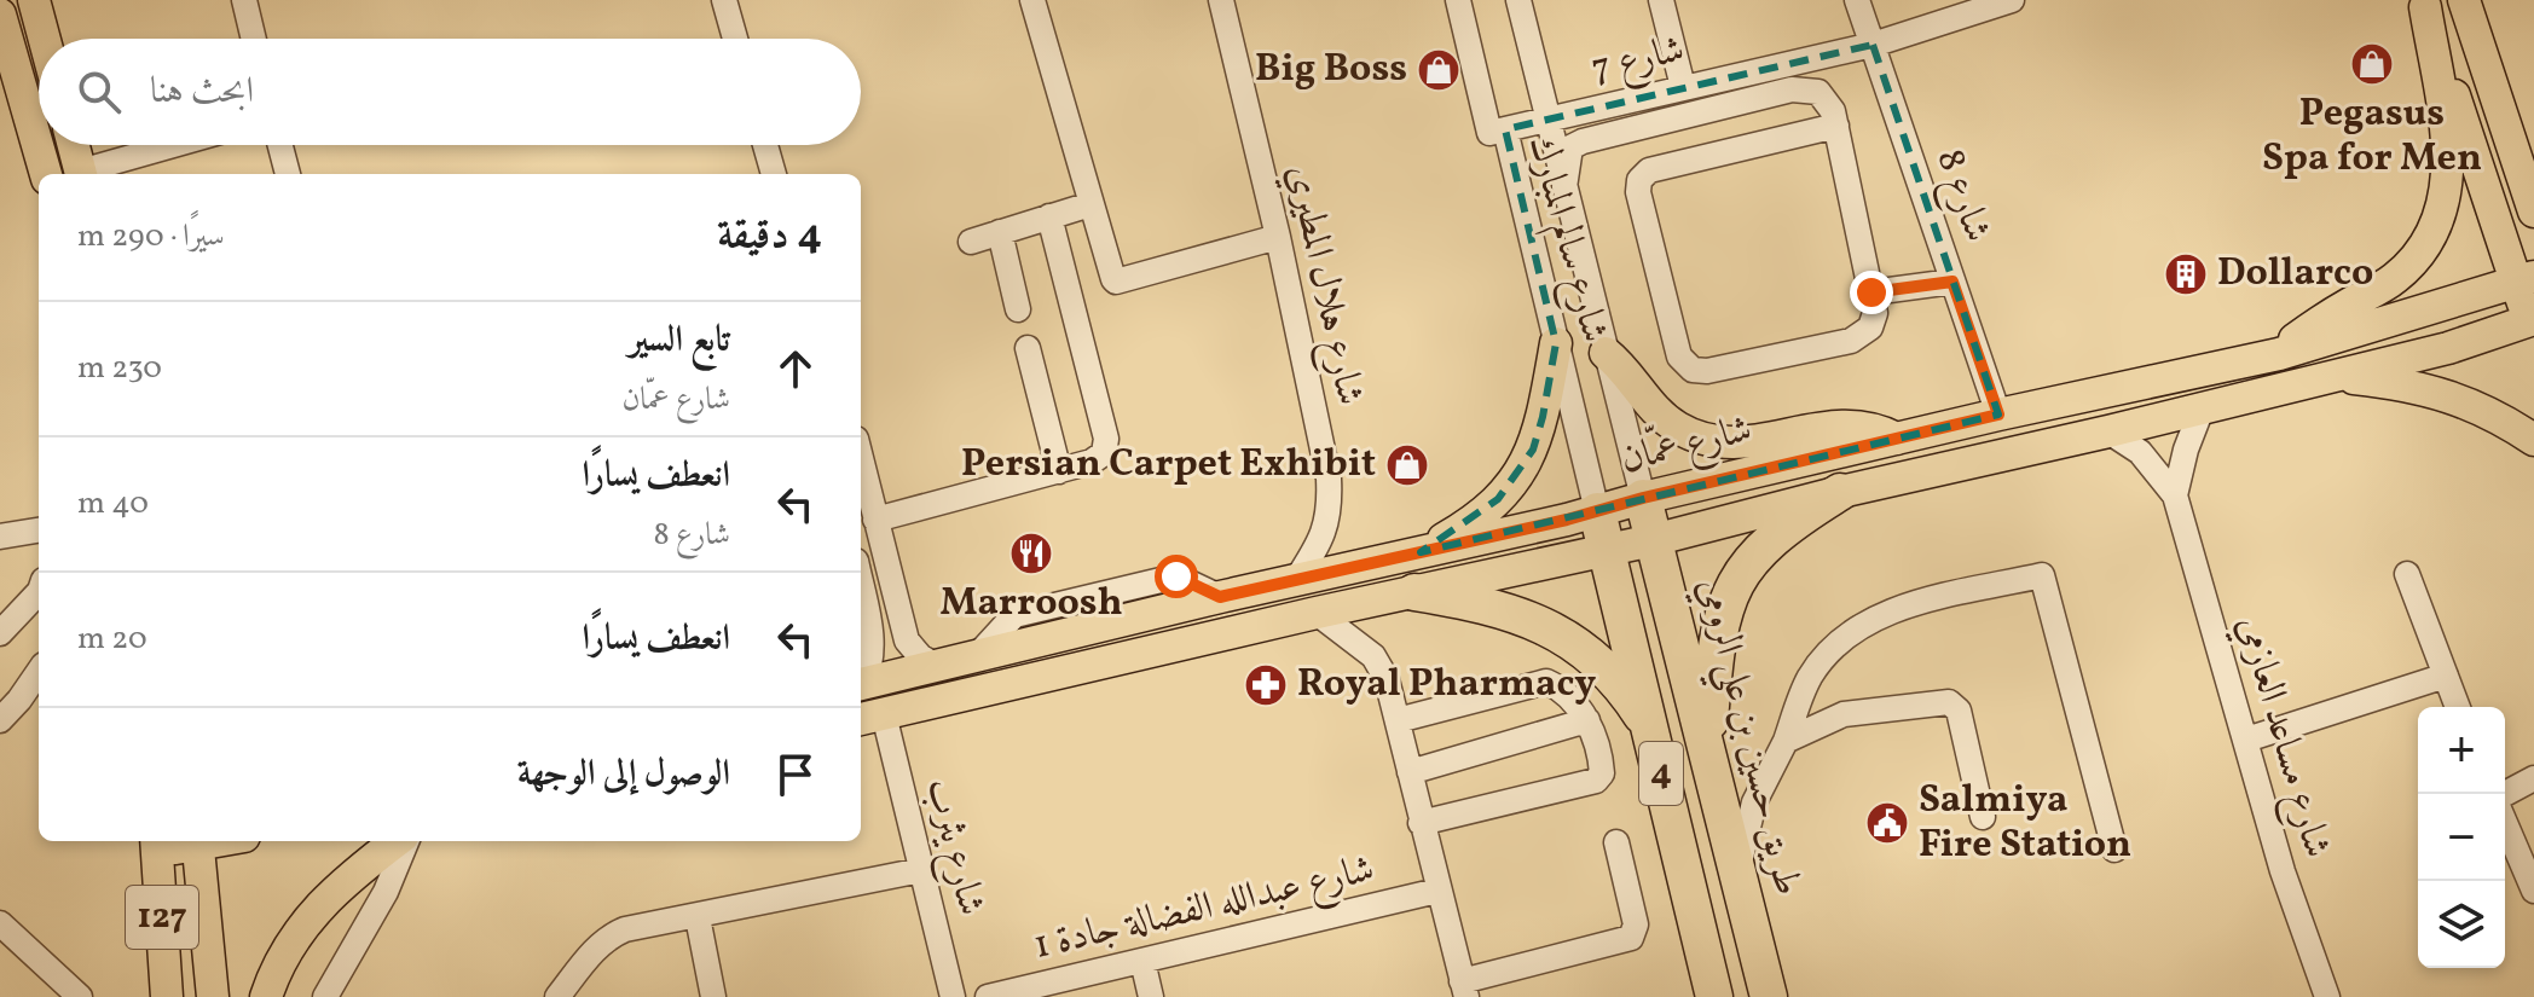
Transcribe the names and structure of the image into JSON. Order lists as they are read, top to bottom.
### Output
{
  "streets": {
    "highway": ["طريق حسين بن علي الرومي", "4"],
    "main road": ["شارع عمّان", "127"],
    "street": [
      "شارع 7",
      "شارع 8",
      "شارع سالم المبارك",
      "شارع هلال المطيري",
      "شارع مساعد العازمي",
      "شارع يثرب",
      "شارع عبدالله الفضالة جادة 1"
    ]
  },
  "crossings": [
    ["شارع 7", "شارع 8"],
    ["شارع 7", "شارع سالم المبارك"],
    ["شارع 8", "شارع عمّان"],
    ["شارع سالم المبارك", "شارع عمّان"],
    ["شارع سالم المبارك", "طريق حسين بن علي الرومي"],
    ["شارع سالم المبارك", "4"],
    ["شارع هلال المطيري", "شارع عمّان"],
    ["شارع عمّان", "طريق حسين بن علي الرومي"],
    ["شارع عمّان", "4"]
  ],
  "places": {
    "shop": ["Pegasus Spa for Men", "Big Boss", "Persian Carpet Exhibit"],
    "building": ["Dollarco"],
    "restaurant": ["Marroosh"],
    "pharmacy": ["Royal Pharmacy"],
    "public building": ["Salmiya Fire Station"]
  },
  "page": {
    "search": "ابحث هنا",
    "heading": ["4 دقيقة", "سيرًا · 290 m"],
    "list": [
      ["تابع السير", "شارع عمّان", "230 m"],
      ["انعطف يسارًا", "شارع 8", "40 m"],
      ["انعطف يسارًا", "20 m"],
      "الوصول إلى الوجهة"
    ],
    "map_buttons": ["+", "−"]
  }
}
